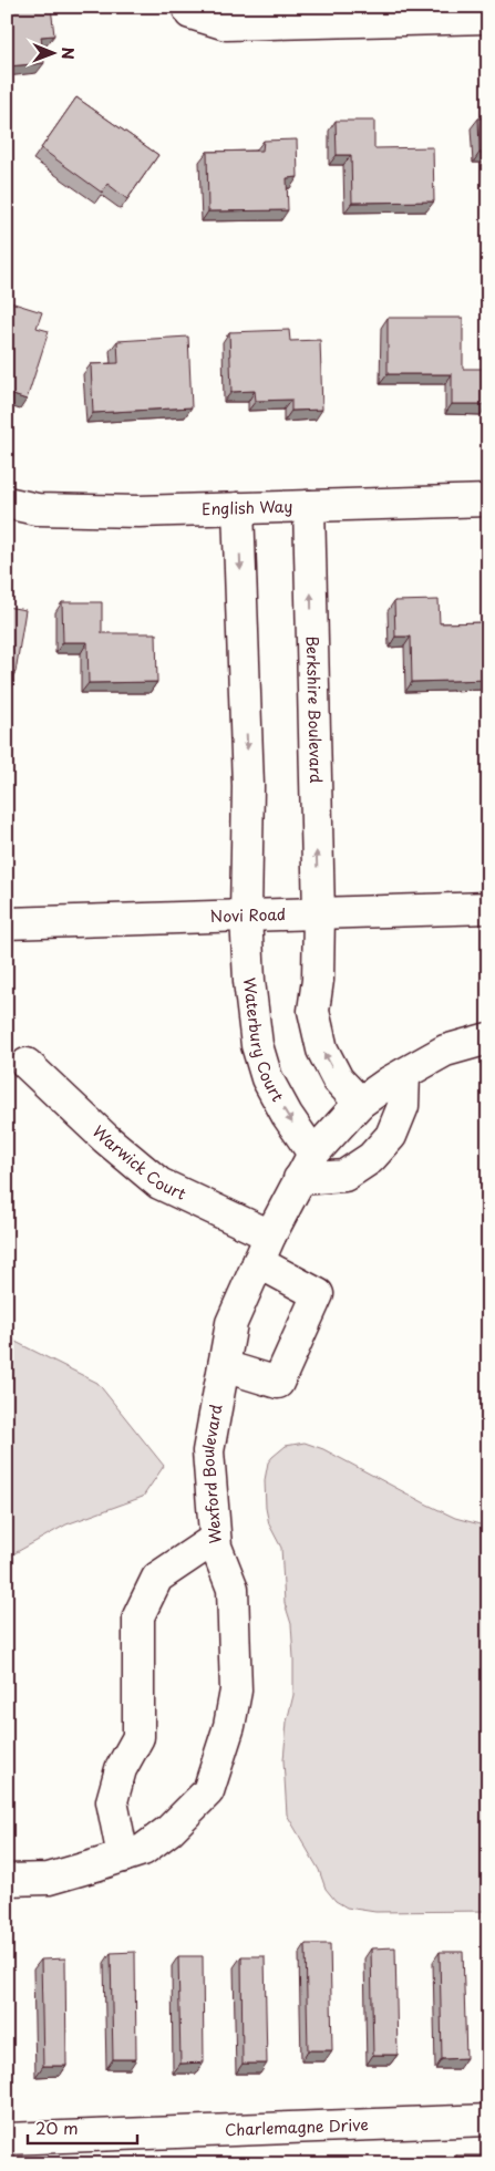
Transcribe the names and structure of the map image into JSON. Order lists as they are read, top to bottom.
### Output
{
  "streets": {
    "street": [
      "English Way",
      "Berkshire Boulevard",
      "Novi Road",
      "Waterbury Court",
      "Warwick Court",
      "Wexford Boulevard",
      "Charlemagne Drive"
    ]
  },
  "crossings": [
    ["English Way", "Berkshire Boulevard"],
    ["Berkshire Boulevard", "Novi Road"],
    ["Novi Road", "Waterbury Court"],
    ["Waterbury Court", "Wexford Boulevard"],
    ["Warwick Court", "Wexford Boulevard"]
  ],
  "scale_bar": "20 m",
  "north": "right"
}
